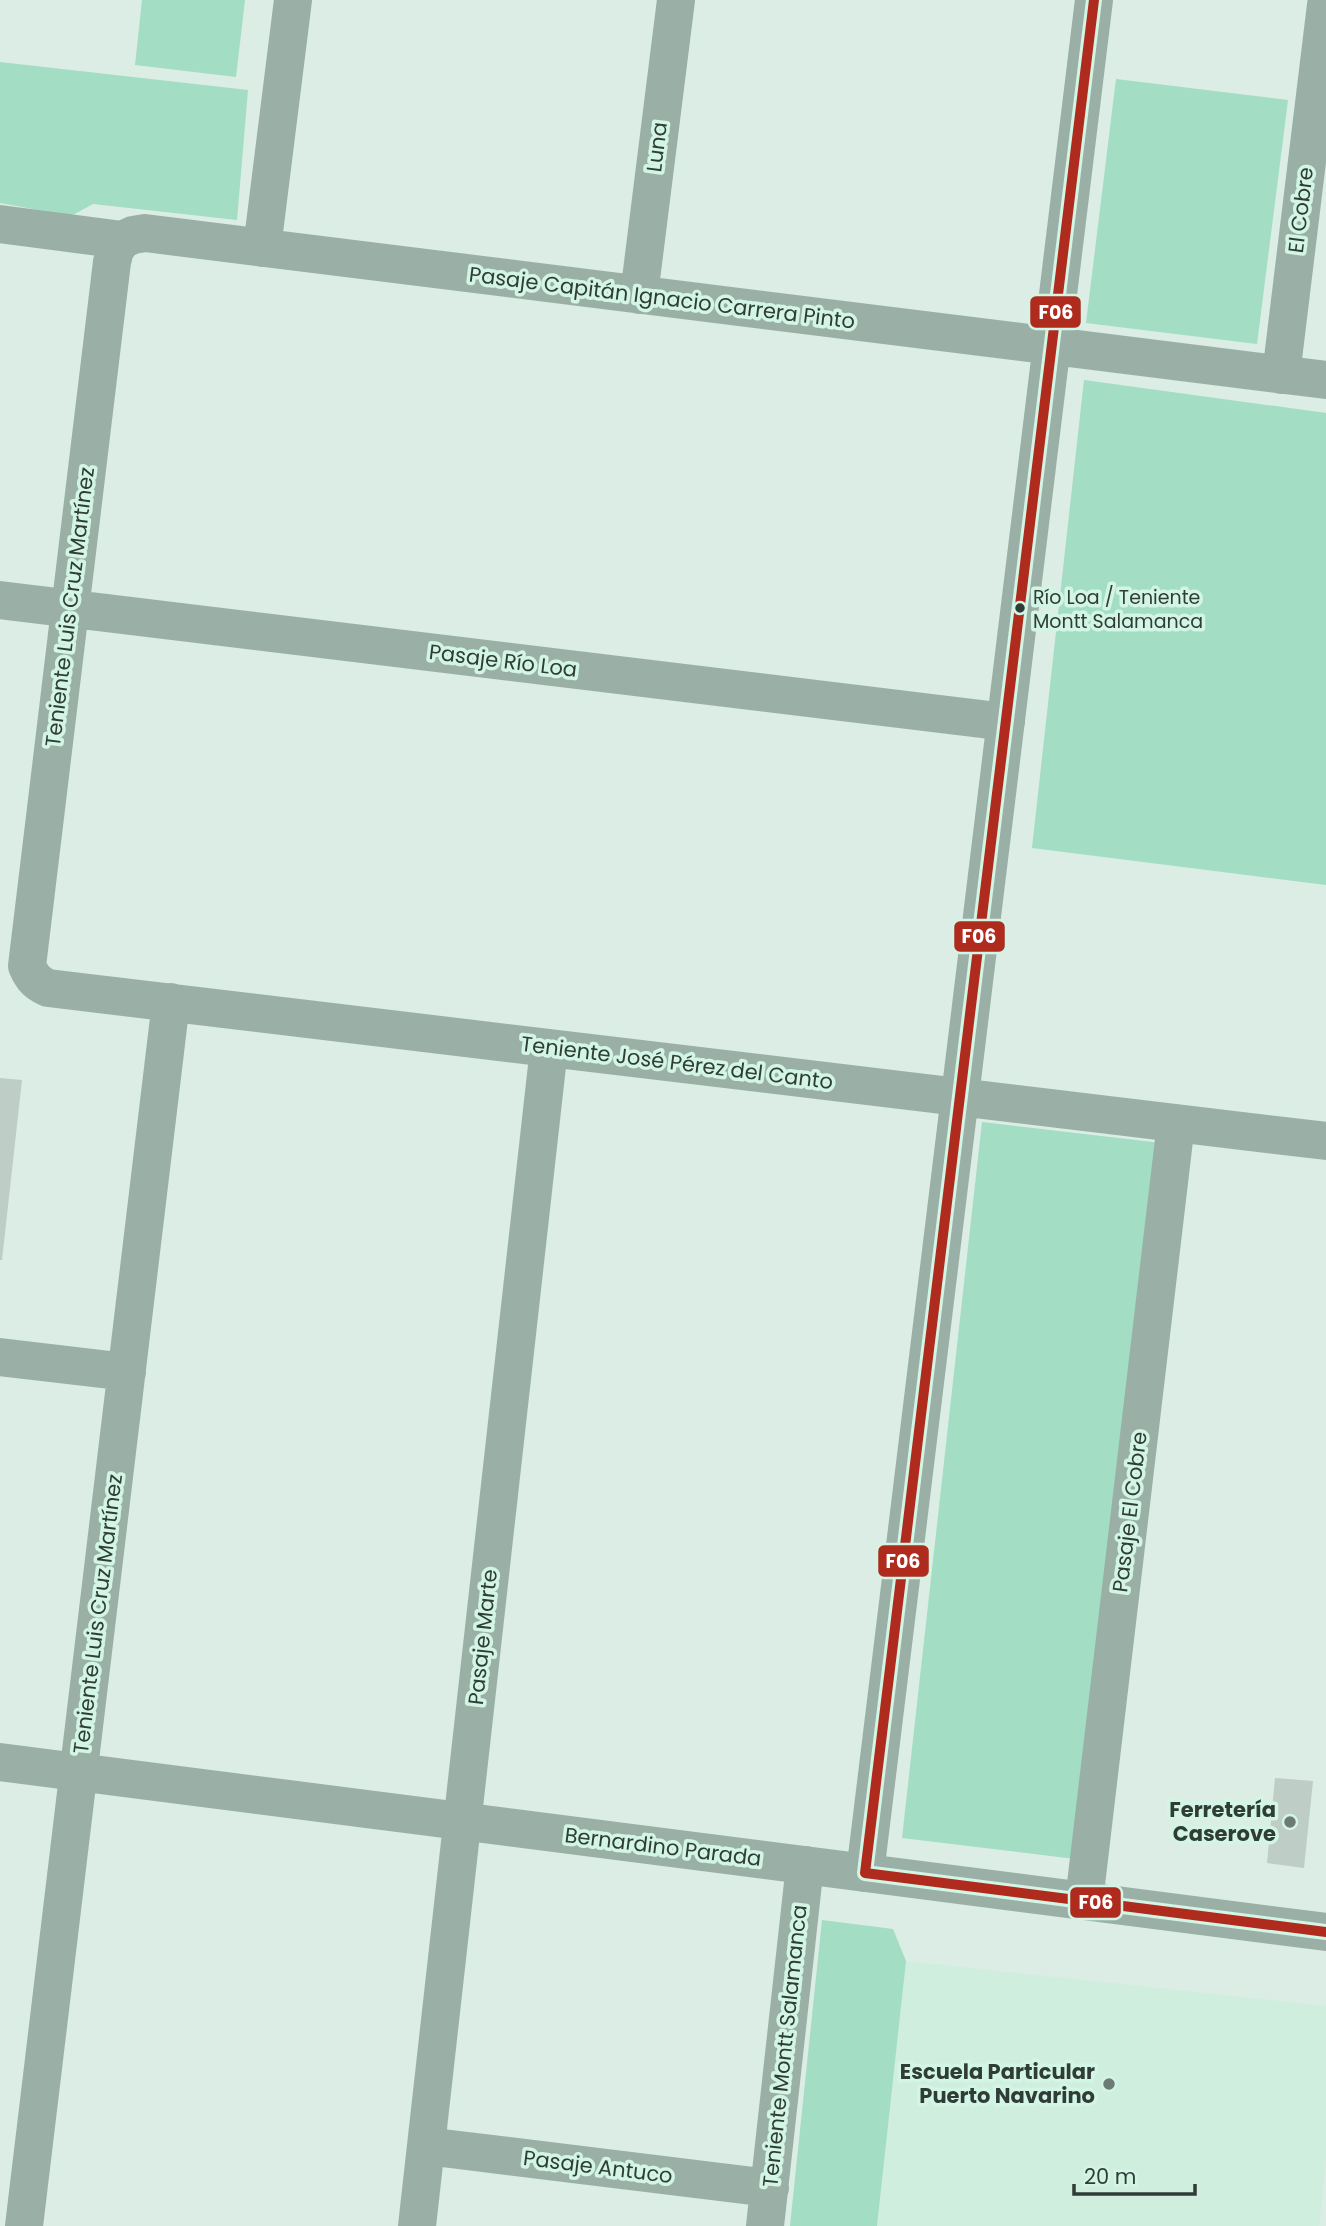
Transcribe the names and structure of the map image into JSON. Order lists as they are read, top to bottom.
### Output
{
  "streets": {
    "street": [
      "Luna",
      "El Cobre",
      "Pasaje Capitán Ignacio Carrera Pinto",
      "Teniente Luis Cruz Martínez",
      "Pasaje Río Loa",
      "Teniente José Pérez del Canto",
      "Pasaje El Cobre",
      "Pasaje Marte",
      "Bernardino Parada",
      "Teniente Montt Salamanca",
      "Pasaje Antuco"
    ]
  },
  "crossings": [
    ["Luna", "Pasaje Capitán Ignacio Carrera Pinto"],
    ["El Cobre", "Pasaje Capitán Ignacio Carrera Pinto"],
    ["Pasaje Capitán Ignacio Carrera Pinto", "Teniente Luis Cruz Martínez"],
    ["Teniente Luis Cruz Martínez", "Pasaje Río Loa"],
    ["Teniente Luis Cruz Martínez", "Teniente José Pérez del Canto"],
    ["Teniente Luis Cruz Martínez", "Bernardino Parada"],
    ["Teniente José Pérez del Canto", "Pasaje El Cobre"],
    ["Teniente José Pérez del Canto", "Pasaje Marte"],
    ["Pasaje El Cobre", "Bernardino Parada"],
    ["Pasaje Marte", "Bernardino Parada"],
    ["Pasaje Marte", "Pasaje Antuco"],
    ["Bernardino Parada", "Teniente Montt Salamanca"],
    ["Teniente Montt Salamanca", "Pasaje Antuco"]
  ],
  "places": ["Río Loa / Teniente Montt Salamanca", "Ferretería Caserove", "Escuela Particular Puerto Navarino"],
  "lines": ["transit line F06"],
  "scale_bar": "20 m"
}
